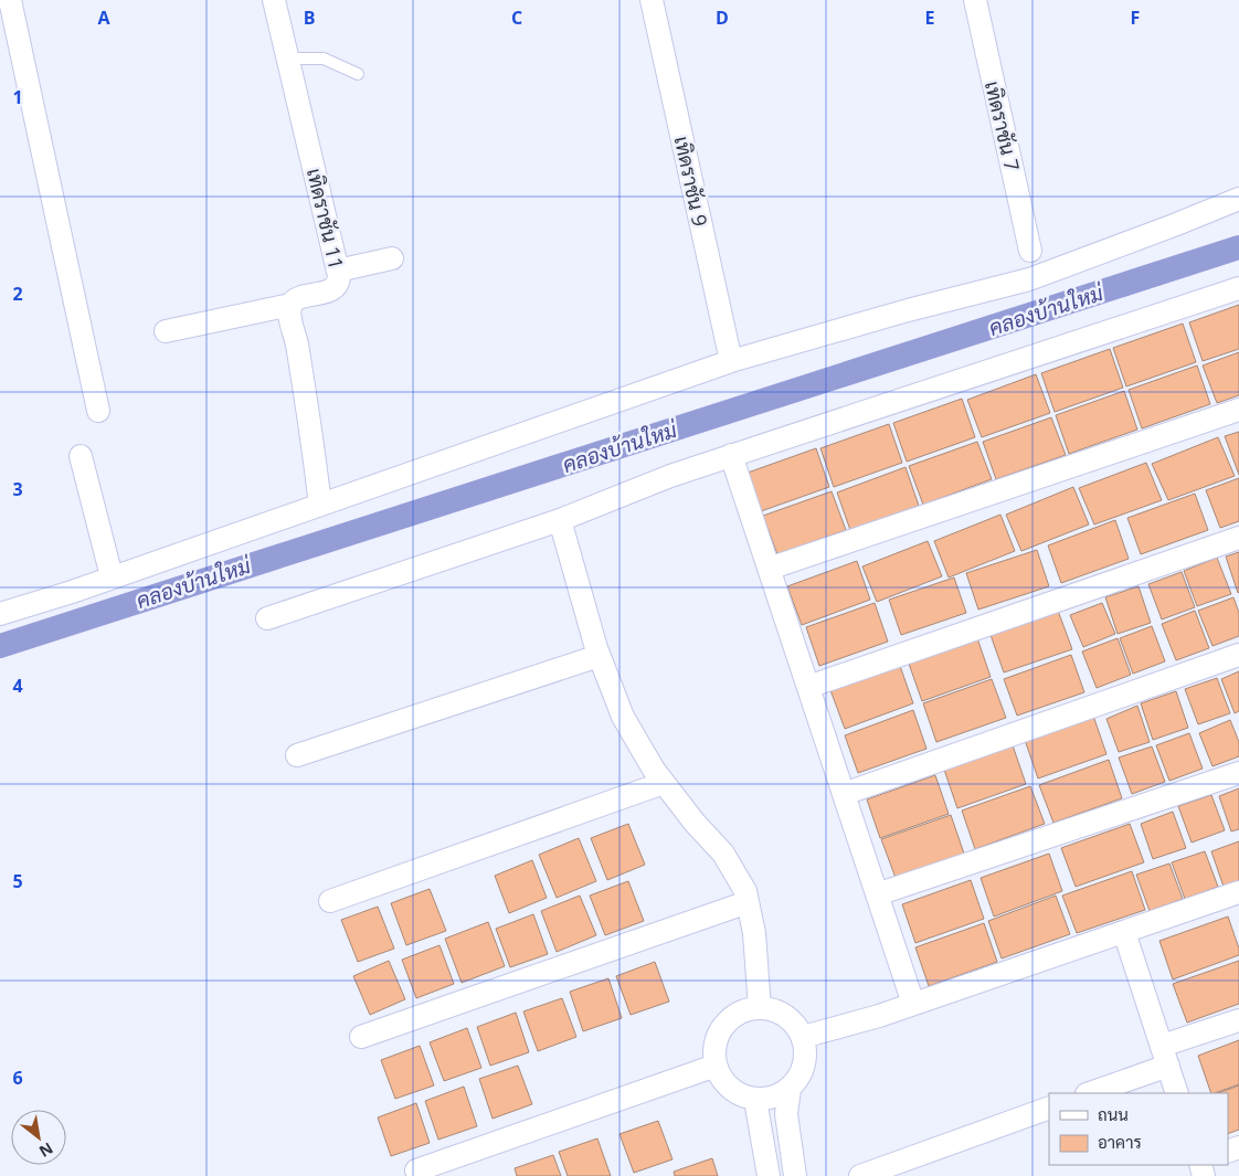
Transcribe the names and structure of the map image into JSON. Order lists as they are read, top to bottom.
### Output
{
  "streets": {
    "street": ["เทิดราชัน 7", "เทิดราชัน 9", "เทิดราชัน 11"]
  },
  "water": ["คลองบ้านใหม่"],
  "legend": ["ถนน", "อาคาร"],
  "north": "bottom right",
  "grid": {
    "columns": [
      "A",
      "B",
      "C",
      "D",
      "E",
      "F"
    ],
    "rows": [
      "1",
      "2",
      "3",
      "4",
      "5",
      "6"
    ]
  }
}
